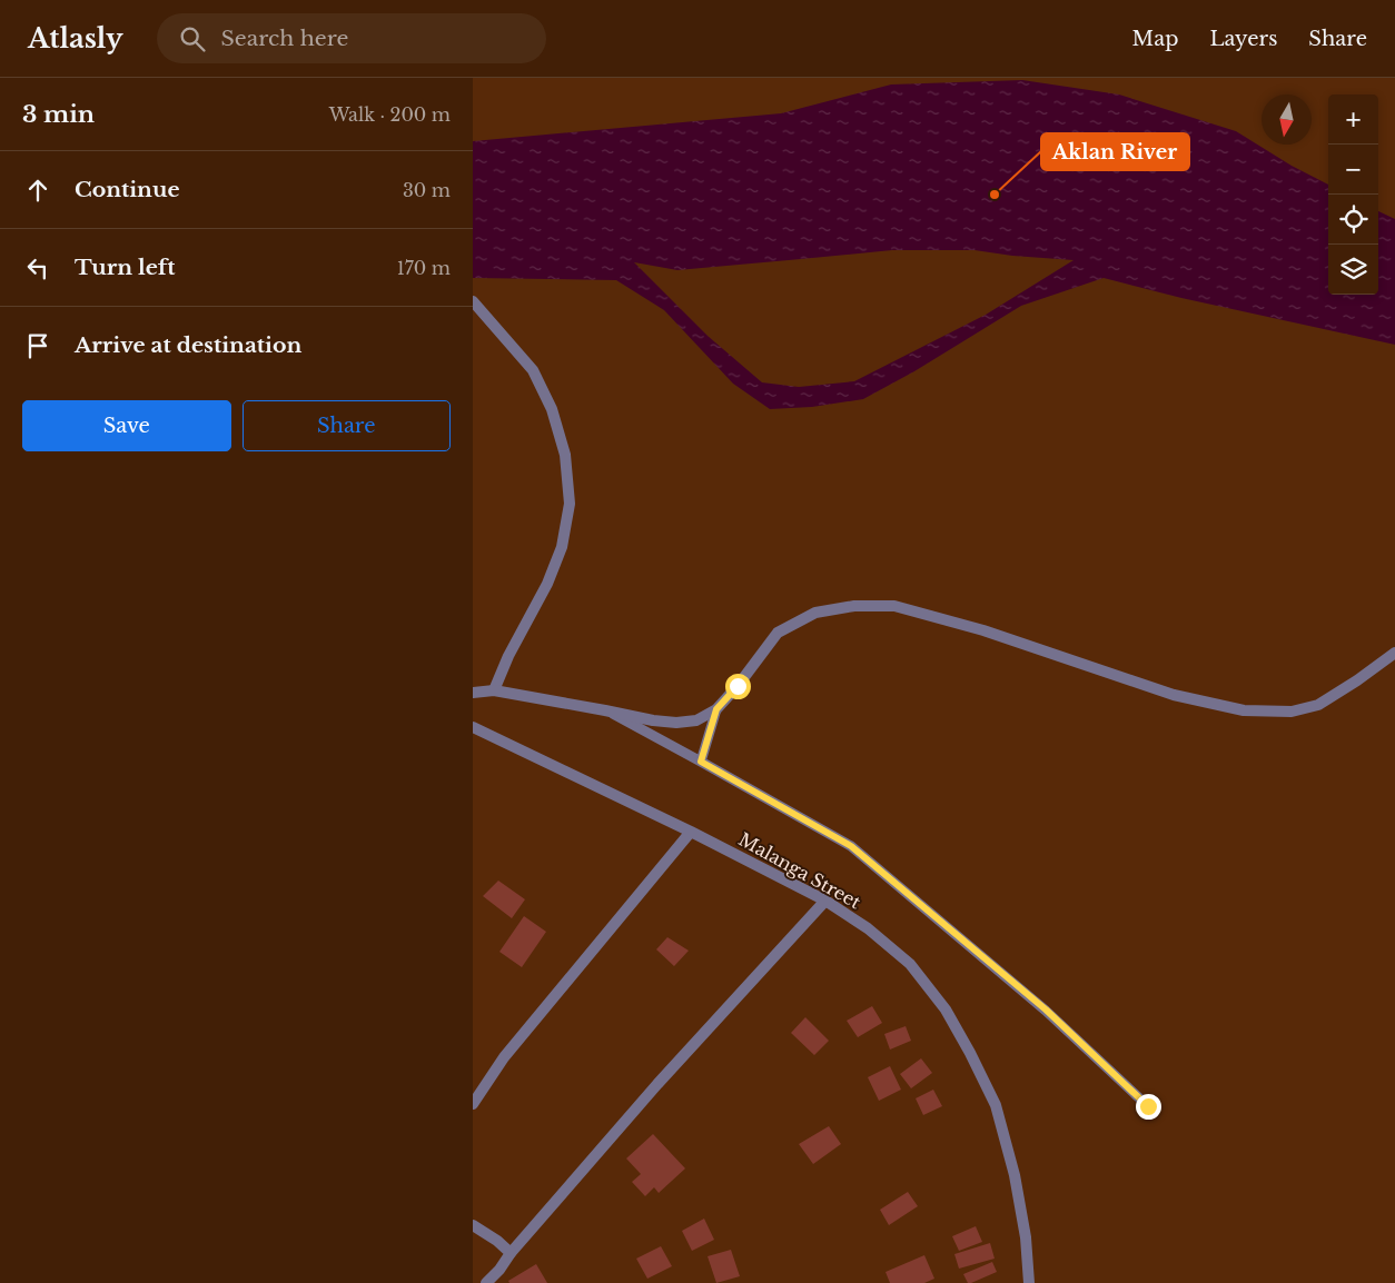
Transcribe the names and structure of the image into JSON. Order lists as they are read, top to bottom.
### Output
{
  "streets": {
    "street": ["Malanga Street"]
  },
  "places": ["Aklan River"],
  "north": "bottom",
  "page": {
    "header": "Atlasly",
    "search": "Search here",
    "nav": ["Map", "Layers", "Share"],
    "heading": ["3 min", "Walk · 200 m"],
    "map_buttons": ["+", "−"],
    "list": [
      ["Continue", "30 m"],
      ["Turn left", "170 m"],
      "Arrive at destination"
    ],
    "buttons": ["Save", "Share"]
  }
}
